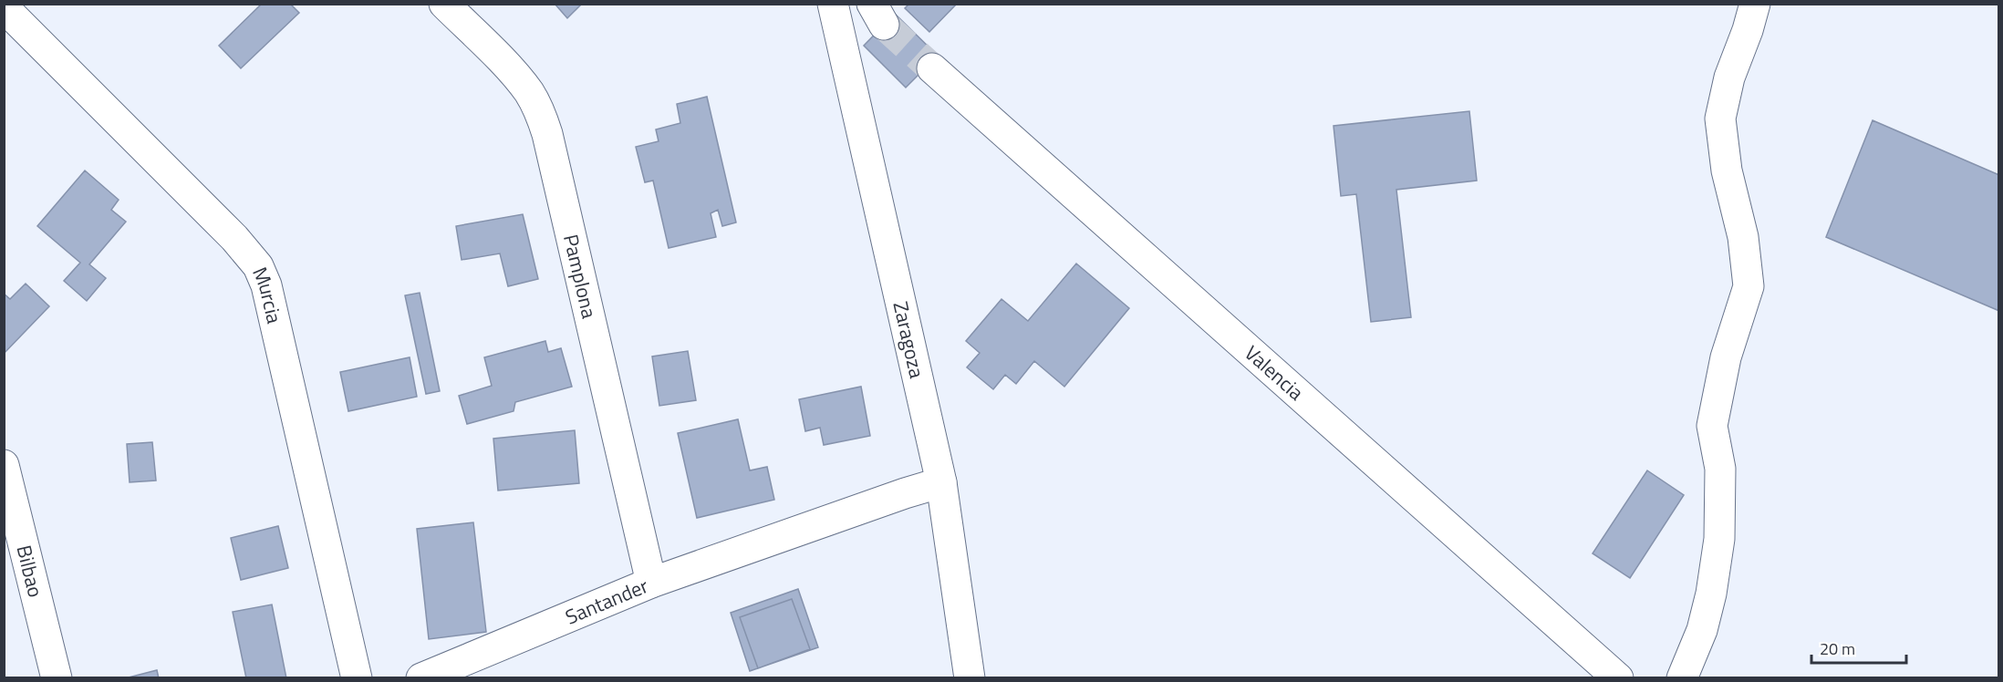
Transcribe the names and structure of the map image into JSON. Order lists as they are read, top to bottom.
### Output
{
  "streets": {
    "street": [
      "Pamplona",
      "Murcia",
      "Zaragoza",
      "Valencia",
      "Bilbao",
      "Santander"
    ]
  },
  "crossings": [
    ["Pamplona", "Santander"],
    ["Zaragoza", "Santander"]
  ],
  "scale_bar": "20 m"
}
